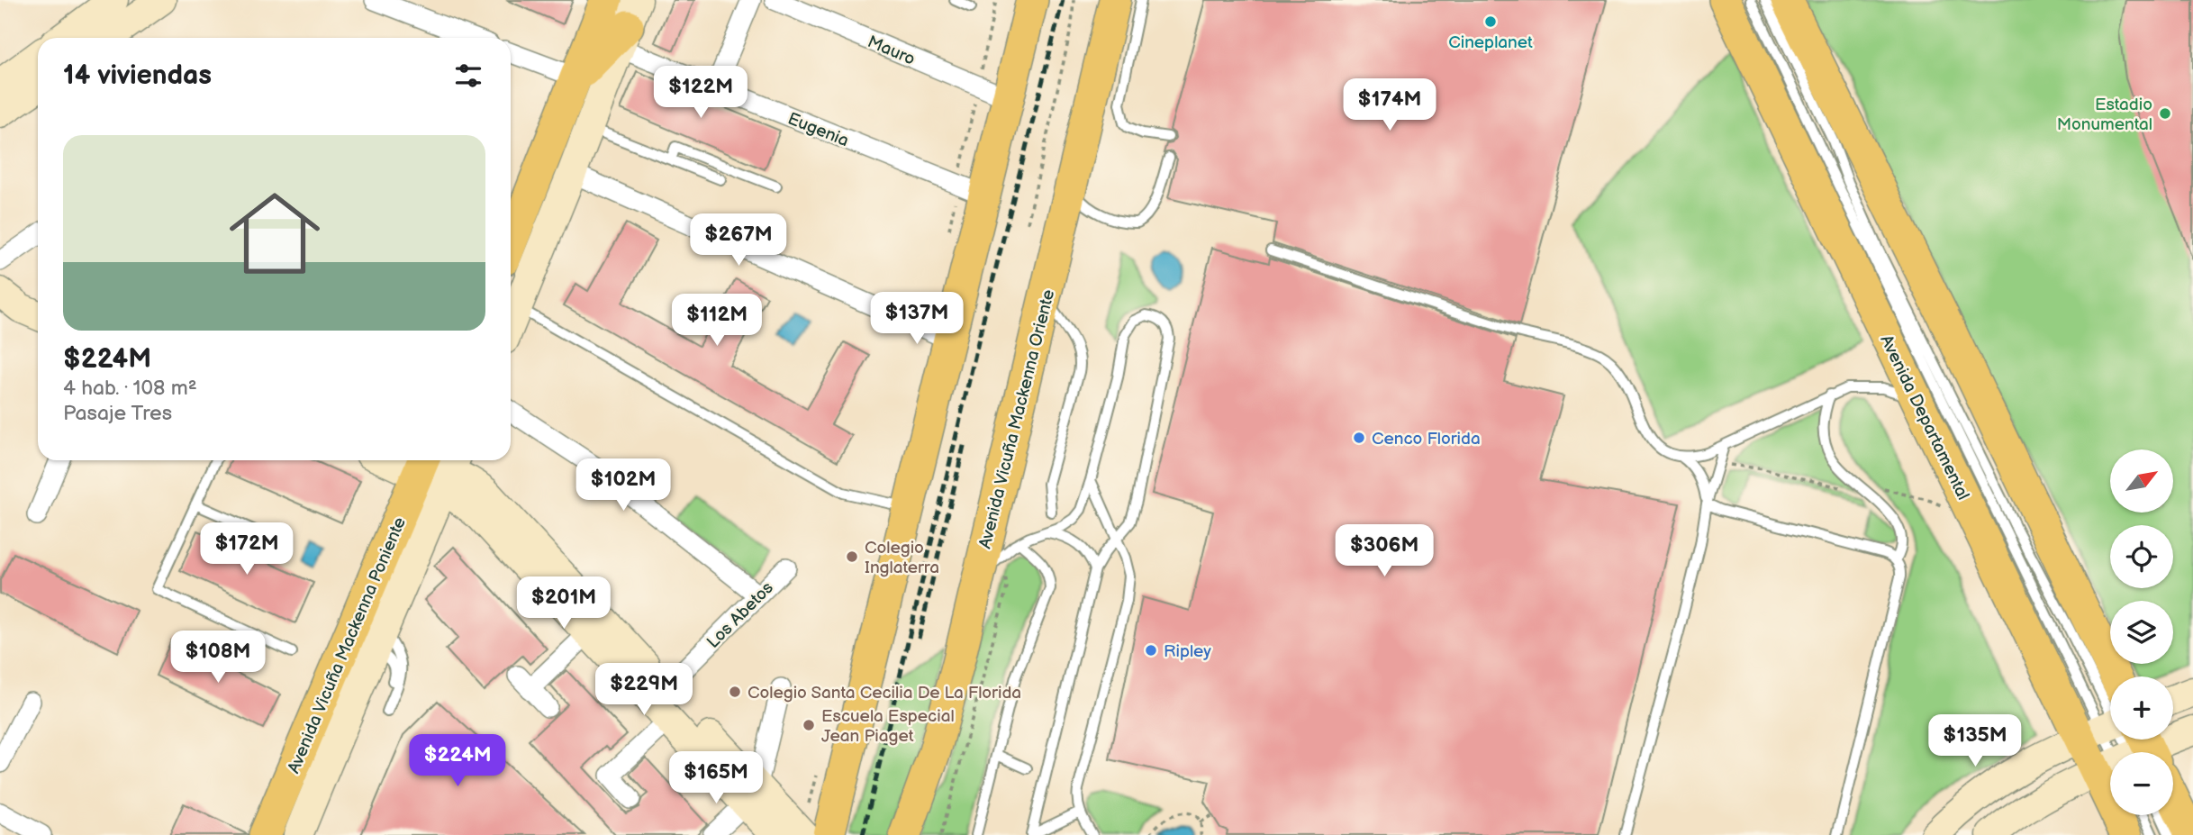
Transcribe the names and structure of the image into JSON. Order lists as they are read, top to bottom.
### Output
{
  "streets": {
    "main road": ["Avenida Departamental", "Avenida Vicuña Mackenna Oriente", "Avenida Vicuña Mackenna Poniente"],
    "street": ["Mauro", "Eugenia", "Los Abetos"]
  },
  "places": [
    "Cineplanet",
    "Estadio Monumental",
    "Cenco Florida",
    "Colegio Inglaterra",
    "Ripley",
    "Colegio Santa Cecilia De La Florida",
    "Escuela Especial Jean Piaget"
  ],
  "north": "top right",
  "page": {
    "heading": "14 viviendas",
    "price": [
      "$122M",
      "$174M",
      "$267M",
      "$137M",
      "$112M",
      "$102M",
      "$172M",
      "$306M",
      "$201M",
      "$108M",
      "$229M",
      "$135M",
      "$224M",
      "$165M"
    ],
    "list": [
      {
        "name": "$224M",
        "note": "4 hab. · 108 m² · Pasaje Tres"
      }
    ],
    "map_buttons": ["+", "−"]
  }
}
